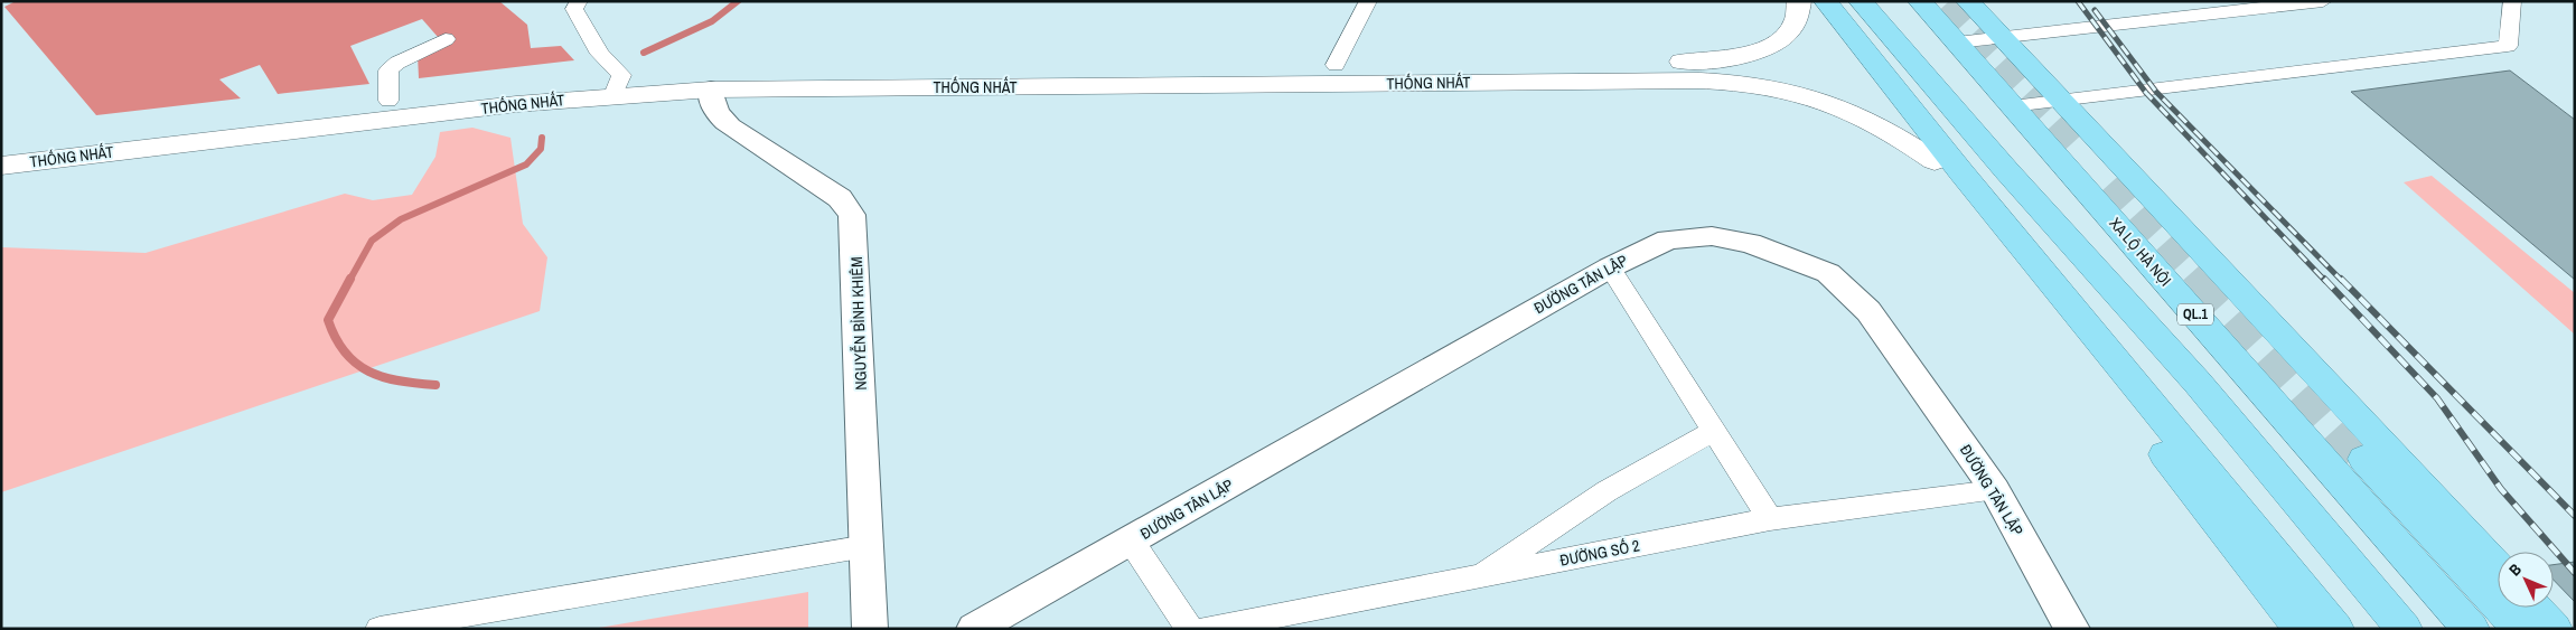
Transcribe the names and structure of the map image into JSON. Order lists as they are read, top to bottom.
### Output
{
  "streets": {
    "highway": ["XA LỘ HÀ NỘI", "QL.1"],
    "main road": ["THỐNG NHẤT"],
    "street": ["ĐƯỜNG TÂN LẬP", "NGUYỄN BỈNH KHIÊM", "ĐƯỜNG SỐ 2"]
  },
  "crossings": [
    ["THỐNG NHẤT", "NGUYỄN BỈNH KHIÊM"],
    ["ĐƯỜNG TÂN LẬP", "ĐƯỜNG SỐ 2"]
  ],
  "north": "top left"
}
